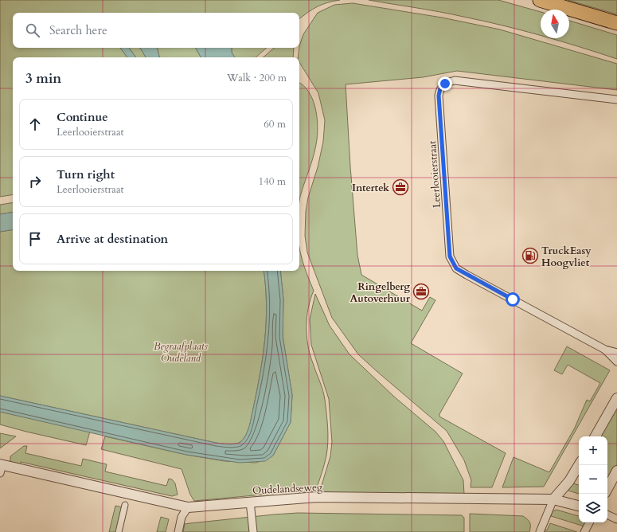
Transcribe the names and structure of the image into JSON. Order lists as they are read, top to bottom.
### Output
{
  "streets": {
    "street": ["Leerlooierstraat", "Oudelandseweg"]
  },
  "parks": ["Begraafplaats Oudeland"],
  "places": {
    "office": ["Intertek", "Ringelberg Autoverhuur"],
    "fuel station": ["TruckEasy Hoogvliet"]
  },
  "north": "top",
  "page": {
    "search": "Search here",
    "heading": ["3 min", "Walk · 200 m"],
    "list": [
      ["Continue", "Leerlooierstraat", "60 m"],
      ["Turn right", "Leerlooierstraat", "140 m"],
      "Arrive at destination"
    ],
    "map_buttons": ["+", "−"]
  }
}
